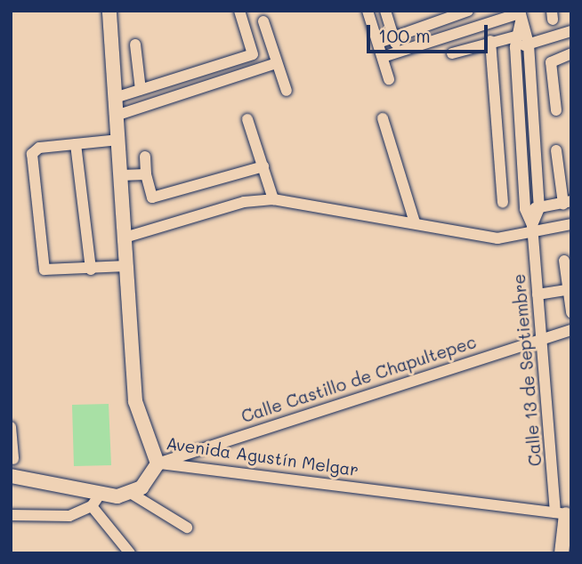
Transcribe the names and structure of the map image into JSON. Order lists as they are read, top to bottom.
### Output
{
  "streets": {
    "main road": ["Avenida Agustín Melgar"],
    "street": ["Calle 13 de Septiembre", "Calle Castillo de Chapultepec"]
  },
  "crossings": [
    ["Calle 13 de Septiembre", "Calle Castillo de Chapultepec"],
    ["Calle 13 de Septiembre", "Avenida Agustín Melgar"],
    ["Calle Castillo de Chapultepec", "Avenida Agustín Melgar"]
  ],
  "scale_bar": "100 m"
}
